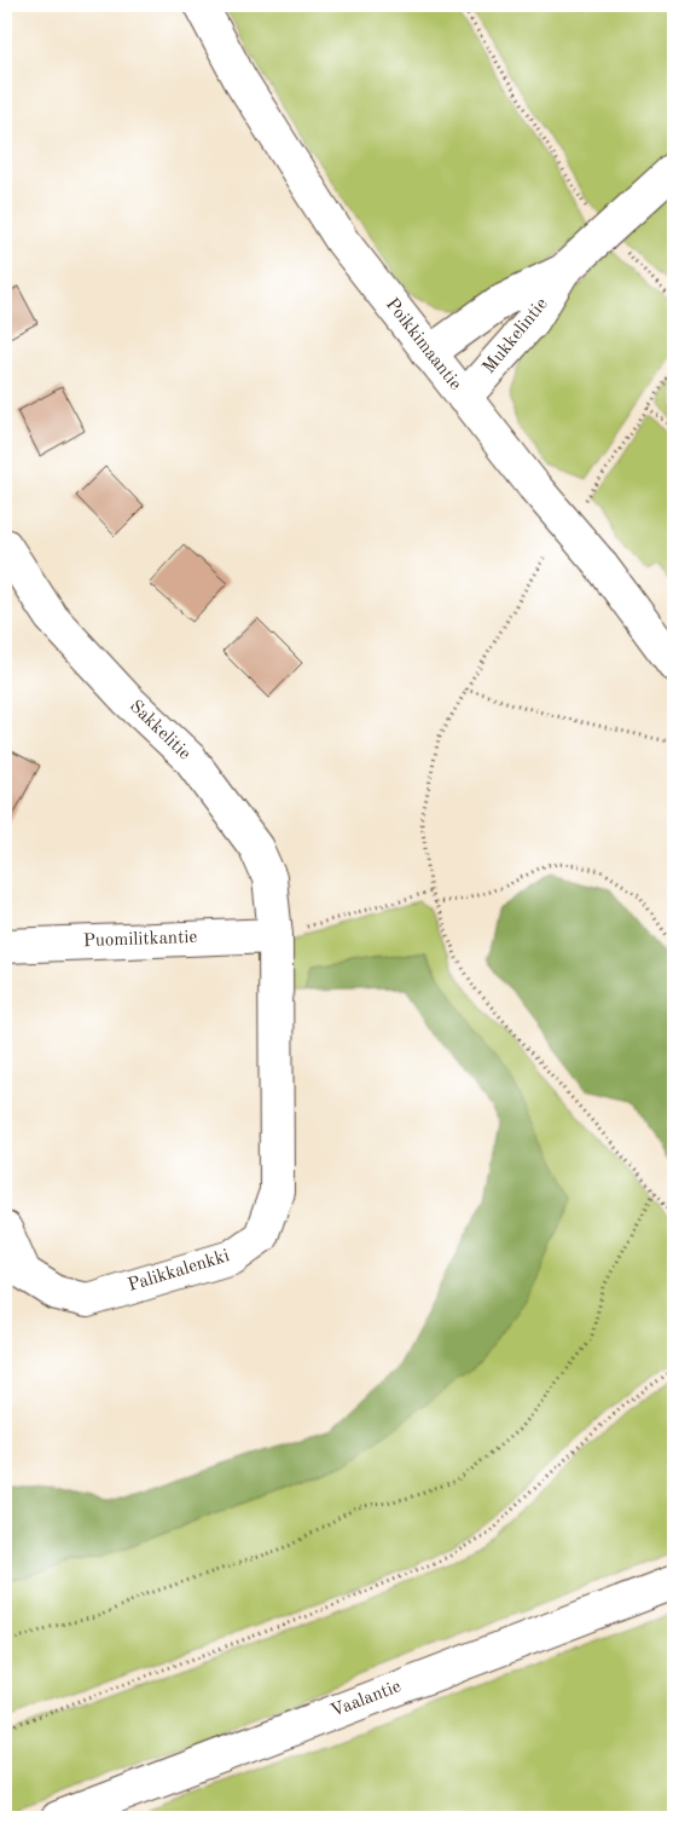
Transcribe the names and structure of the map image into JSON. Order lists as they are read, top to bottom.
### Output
{
  "streets": {
    "street": [
      "Mukkelintie",
      "Poikkimaantie",
      "Sakkelitie",
      "Puomilitkantie",
      "Palikkalenkki",
      "Vaalantie"
    ]
  },
  "crossings": [
    ["Mukkelintie", "Poikkimaantie"],
    ["Sakkelitie", "Puomilitkantie"],
    ["Sakkelitie", "Palikkalenkki"],
    ["Puomilitkantie", "Palikkalenkki"]
  ]
}
